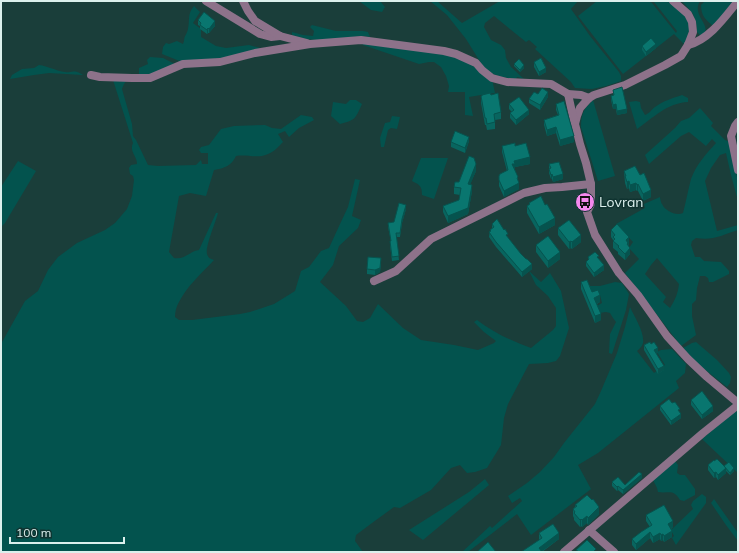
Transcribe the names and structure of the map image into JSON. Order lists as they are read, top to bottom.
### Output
{
  "places": {
    "bus stop": ["Lovran"]
  },
  "scale_bar": "100 m"
}
